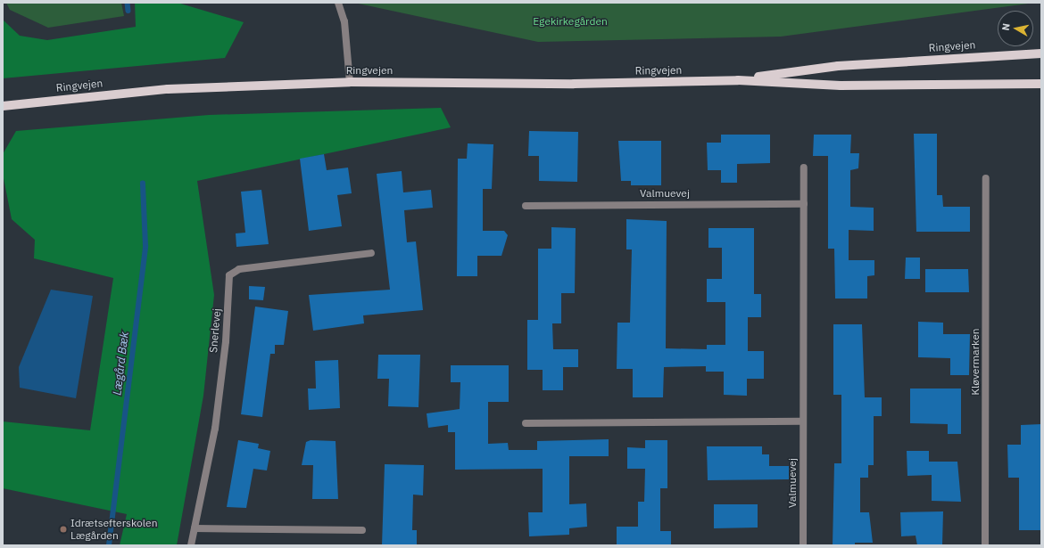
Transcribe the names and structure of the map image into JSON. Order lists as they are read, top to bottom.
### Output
{
  "streets": {
    "main road": ["Ringvejen"],
    "street": ["Valmuevej", "Snerlevej", "Kløvermarken"]
  },
  "water": ["Lægård Bæk"],
  "parks": ["Egekirkegården"],
  "places": ["Idrætsefterskolen Lægården"],
  "north": "left"
}
